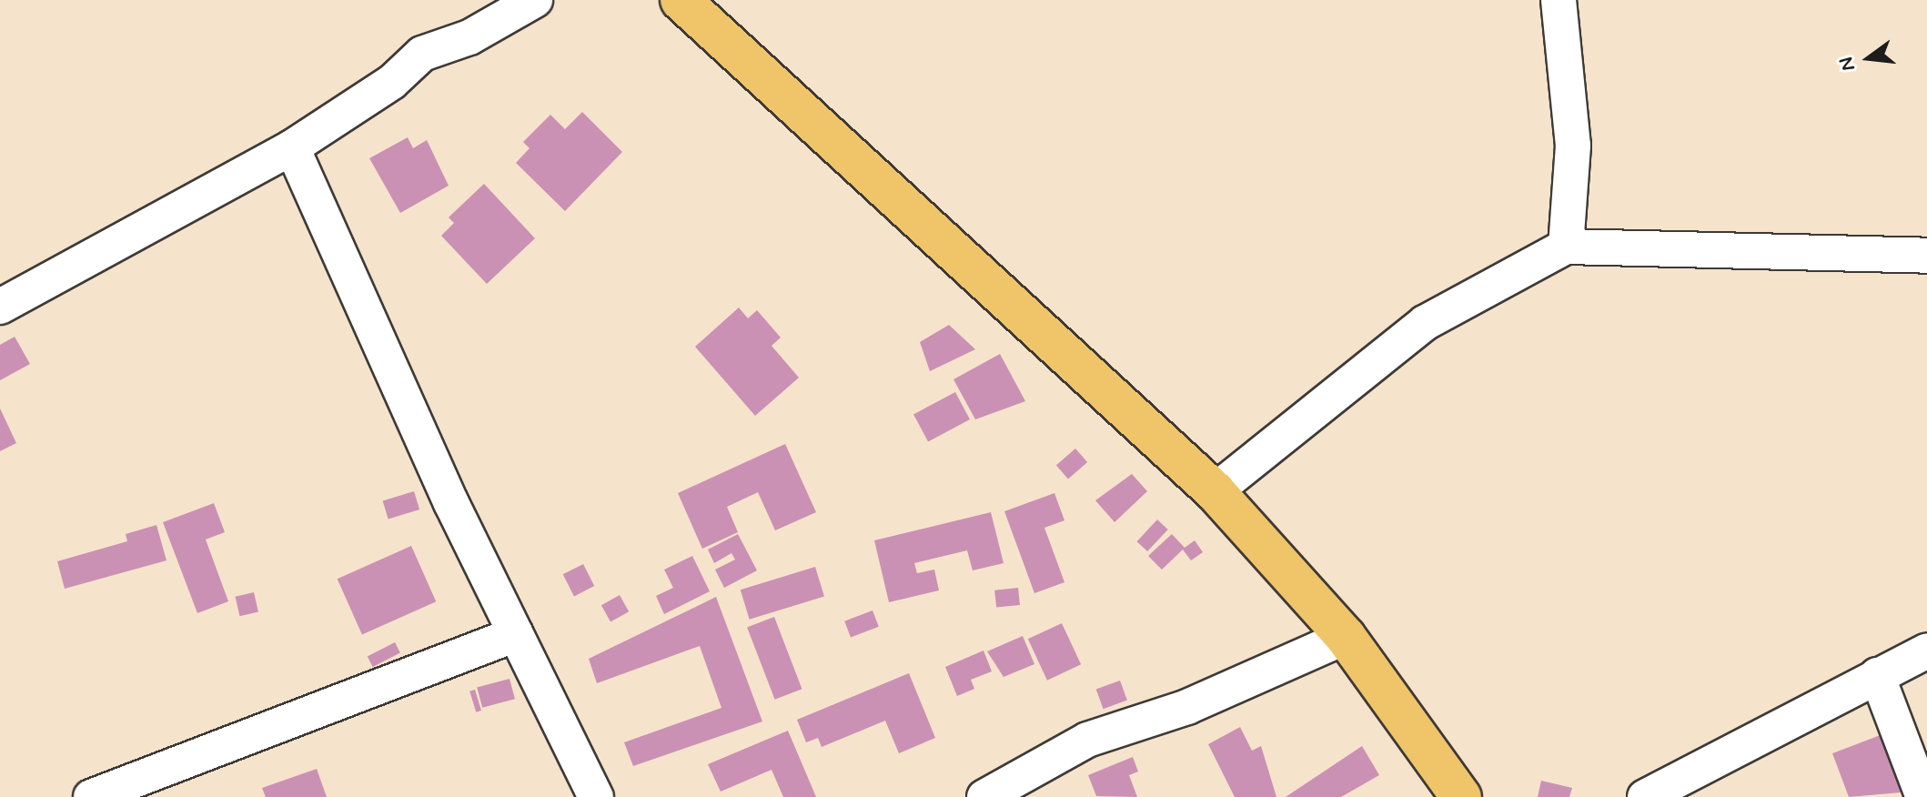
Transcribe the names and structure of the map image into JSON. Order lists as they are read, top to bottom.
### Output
{
  "north": "left"
}
